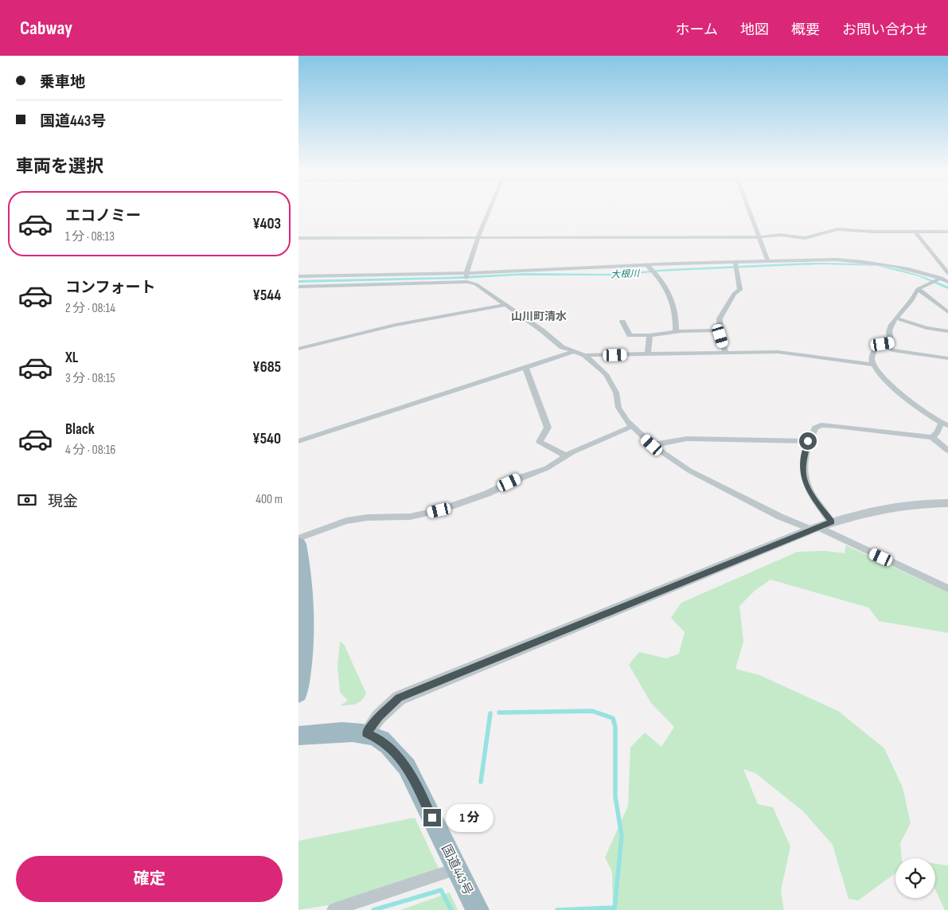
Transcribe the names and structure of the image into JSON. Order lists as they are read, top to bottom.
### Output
{
  "streets": {
    "highway": ["国道443号"]
  },
  "districts": ["山川町清水"],
  "water": ["大根川"],
  "page": {
    "header": "Cabway",
    "nav": [
      "ホーム",
      "地図",
      "概要",
      "お問い合わせ"
    ],
    "banner": ["乗車地", "国道443号"],
    "heading": "車両を選択",
    "list": [
      {
        "name": "エコノミー",
        "note": "1 分 · 08:13",
        "value": "¥403"
      },
      {
        "name": "コンフォート",
        "note": "2 分 · 08:14",
        "value": "¥544"
      },
      {
        "name": "XL",
        "note": "3 分 · 08:15",
        "value": "¥685"
      },
      {
        "name": "Black",
        "note": "4 分 · 08:16",
        "value": "¥540"
      }
    ],
    "pay": ["現金", "400 m"],
    "bubble": "1 分",
    "buttons": "確定"
  }
}
